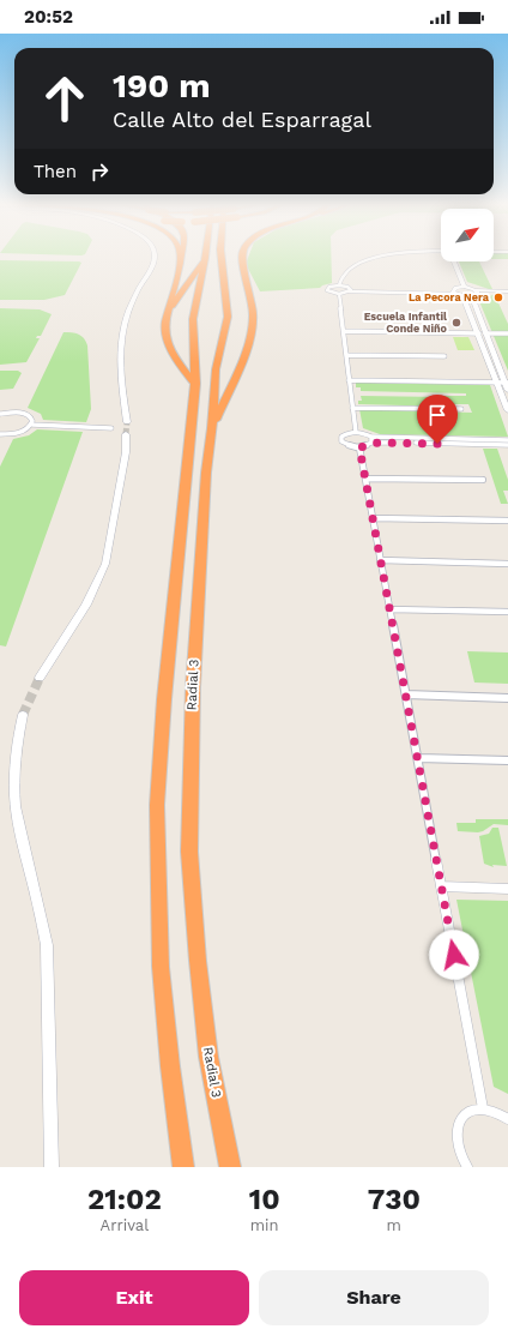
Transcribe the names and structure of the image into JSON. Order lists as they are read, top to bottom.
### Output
{
  "streets": {
    "highway": ["Radial 3"]
  },
  "places": ["La Pecora Nera", "Escuela Infantil Conde Niño"],
  "north": "top right",
  "page": {
    "status": "20:52",
    "turn": ["190 m", "Calle Alto del Esparragal"],
    "then": "Then",
    "eta": [
      "21:02",
      "Arrival",
      "10",
      "min",
      "730",
      "m"
    ],
    "buttons": ["Exit", "Share"]
  }
}
